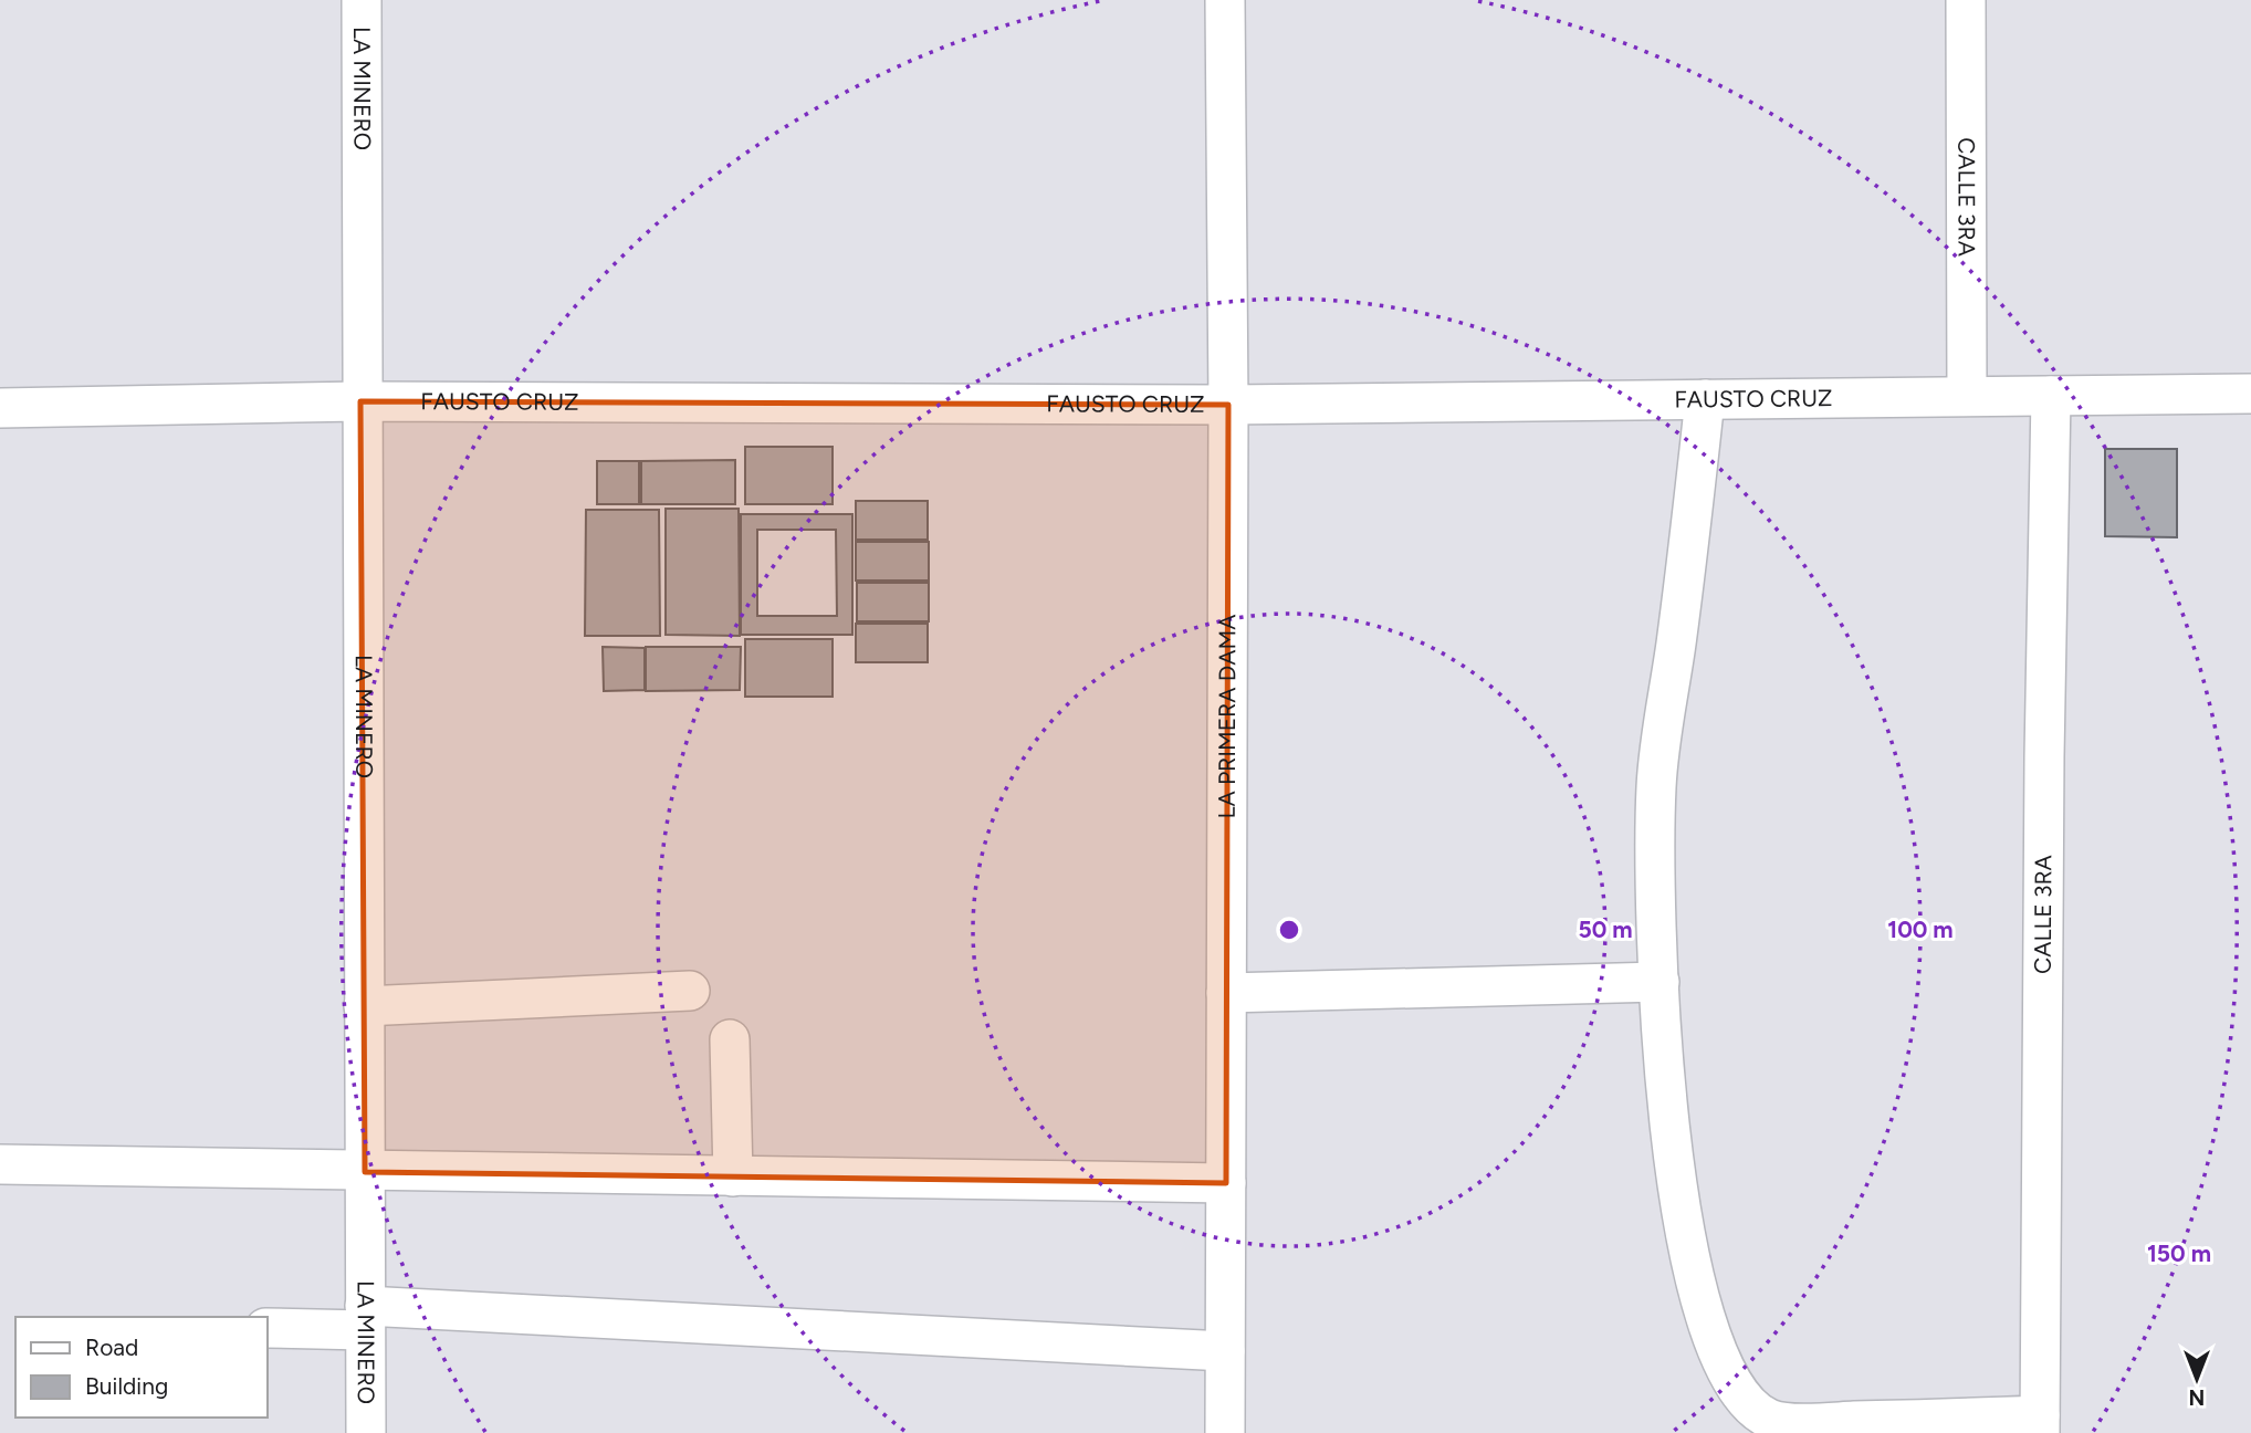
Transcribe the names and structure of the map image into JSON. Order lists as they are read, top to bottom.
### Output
{
  "streets": {
    "street": [
      "LA MINERO",
      "CALLE 3RA",
      "FAUSTO CRUZ",
      "LA PRIMERA DAMA"
    ]
  },
  "crossings": [
    ["LA MINERO", "FAUSTO CRUZ"],
    ["CALLE 3RA", "FAUSTO CRUZ"],
    ["FAUSTO CRUZ", "LA PRIMERA DAMA"]
  ],
  "legend": ["Road", "Building"],
  "north": "bottom",
  "rings": ["50 m", "100 m", "150 m"]
}
